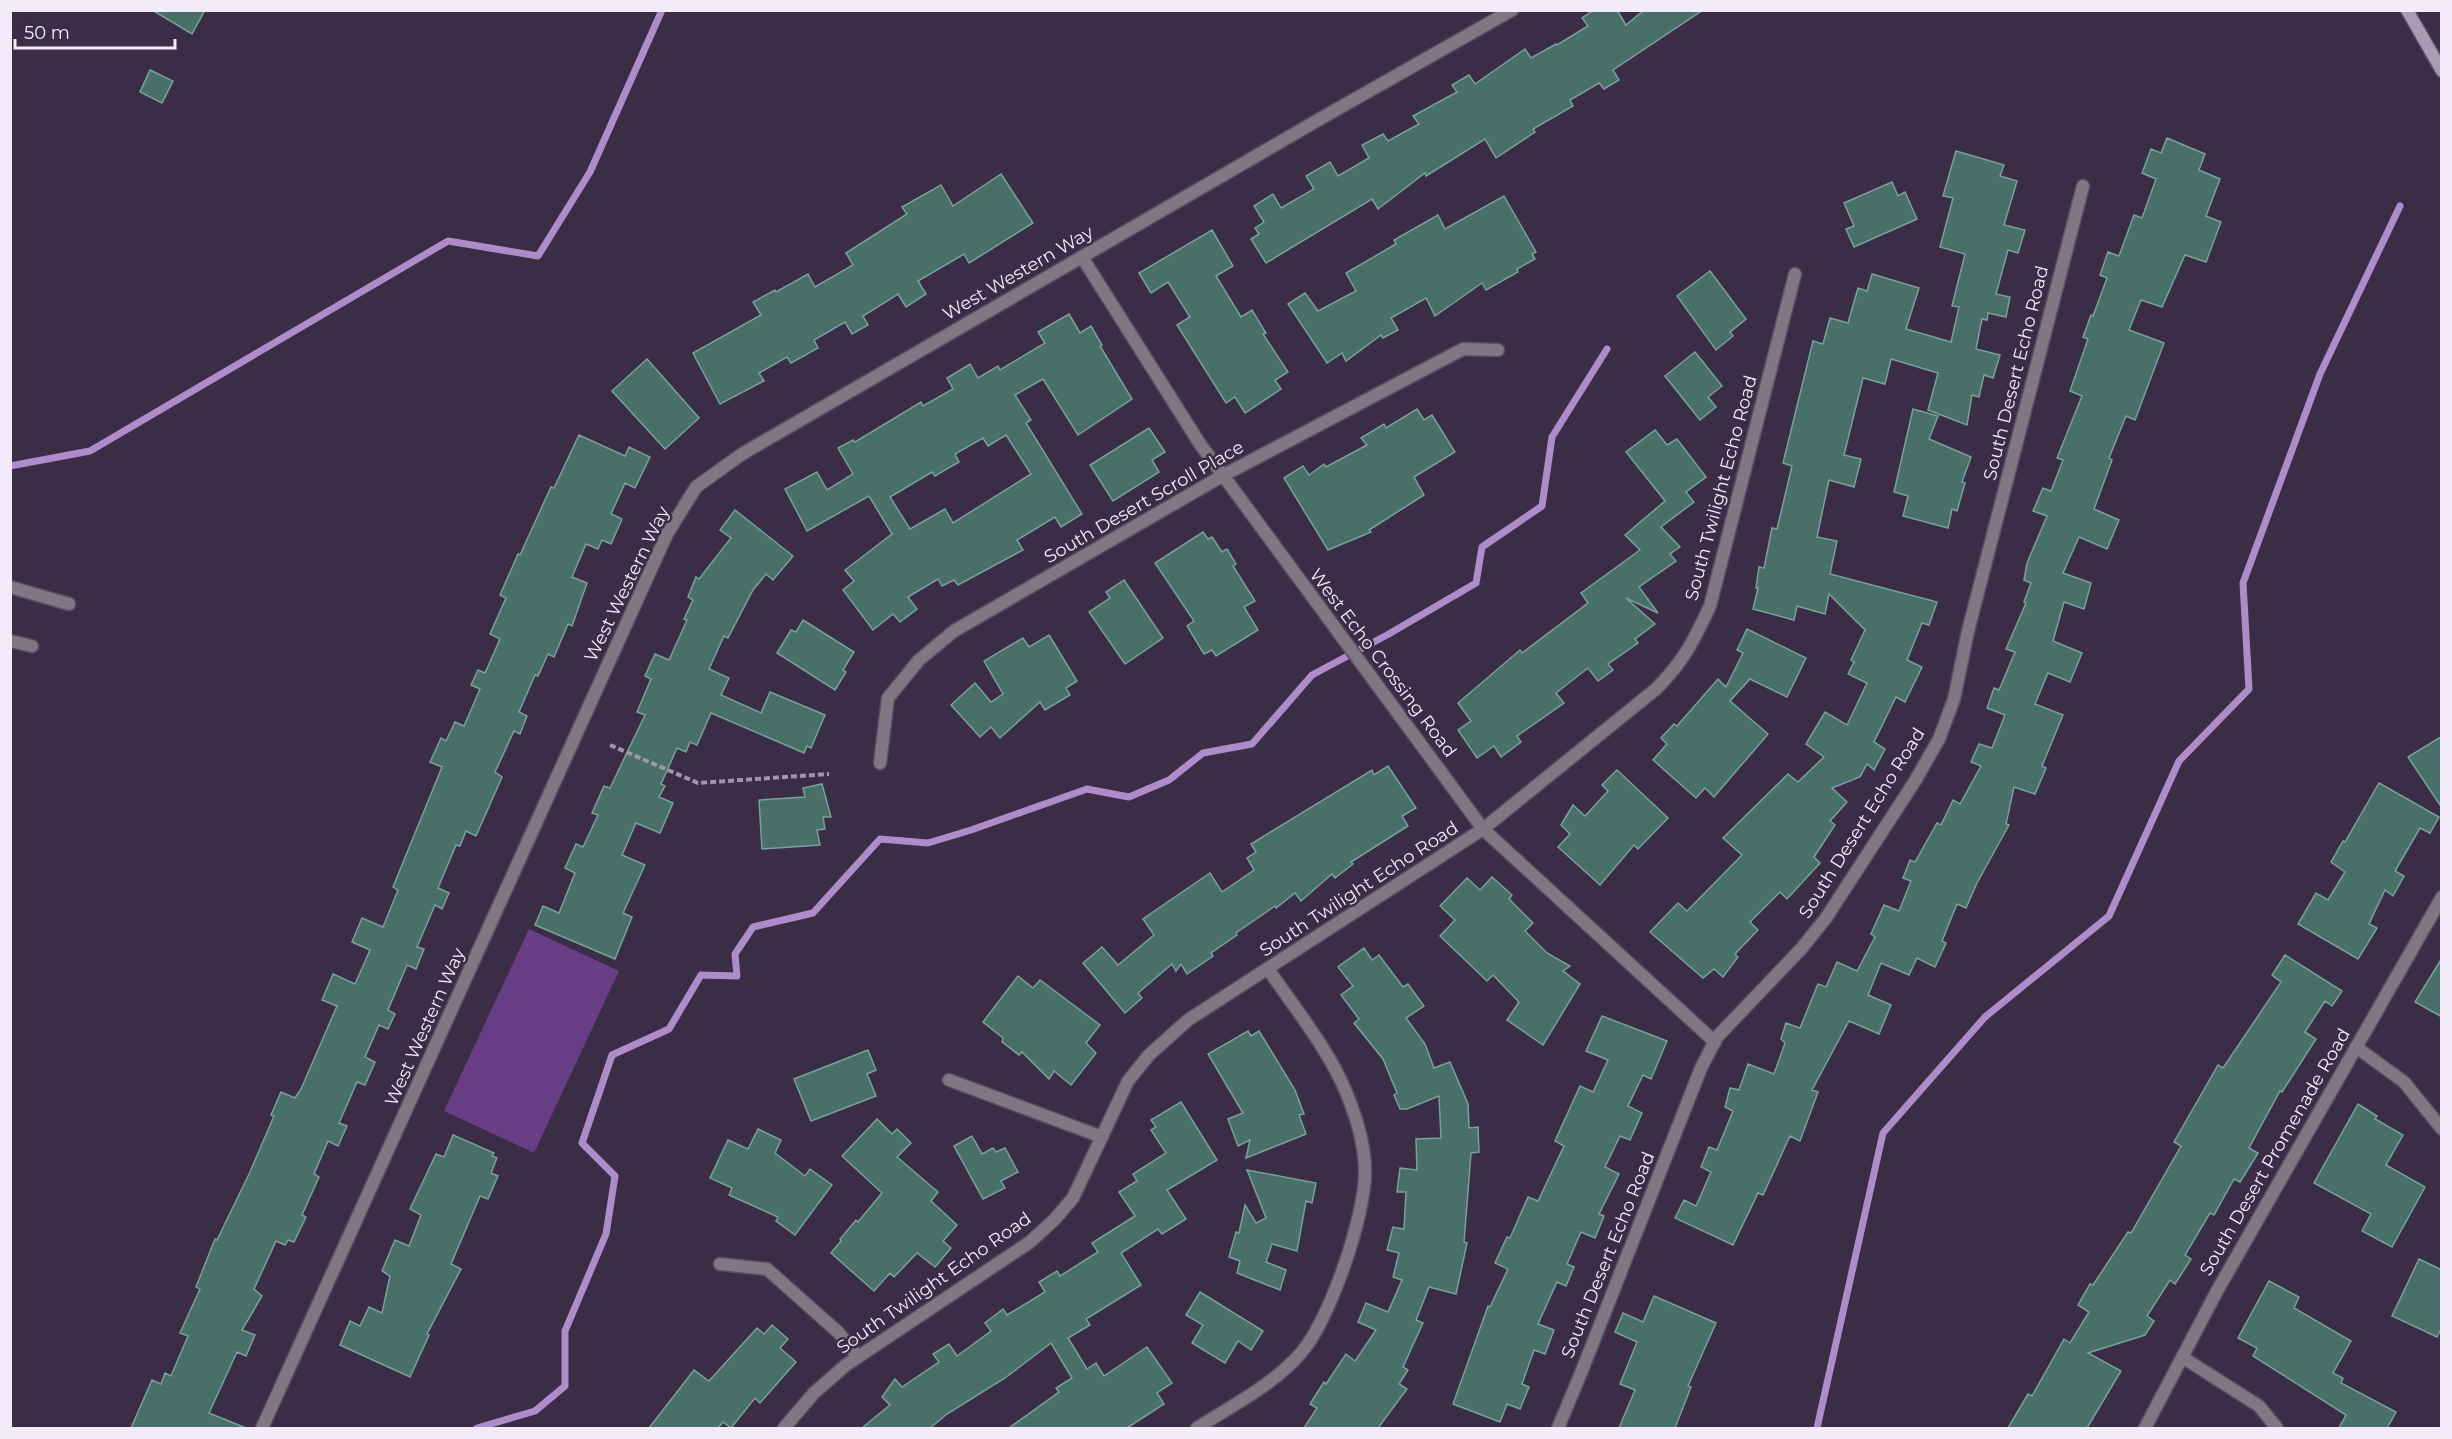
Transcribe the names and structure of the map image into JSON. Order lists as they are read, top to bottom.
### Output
{
  "streets": {
    "street": [
      "West Western Way",
      "South Desert Echo Road",
      "South Twilight Echo Road",
      "South Desert Scroll Place",
      "West Echo Crossing Road",
      "South Desert Promenade Road"
    ]
  },
  "crossings": [
    ["West Western Way", "West Echo Crossing Road"],
    ["South Desert Echo Road", "West Echo Crossing Road"],
    ["South Twilight Echo Road", "West Echo Crossing Road"],
    ["South Desert Scroll Place", "West Echo Crossing Road"]
  ],
  "scale_bar": "50 m"
}
